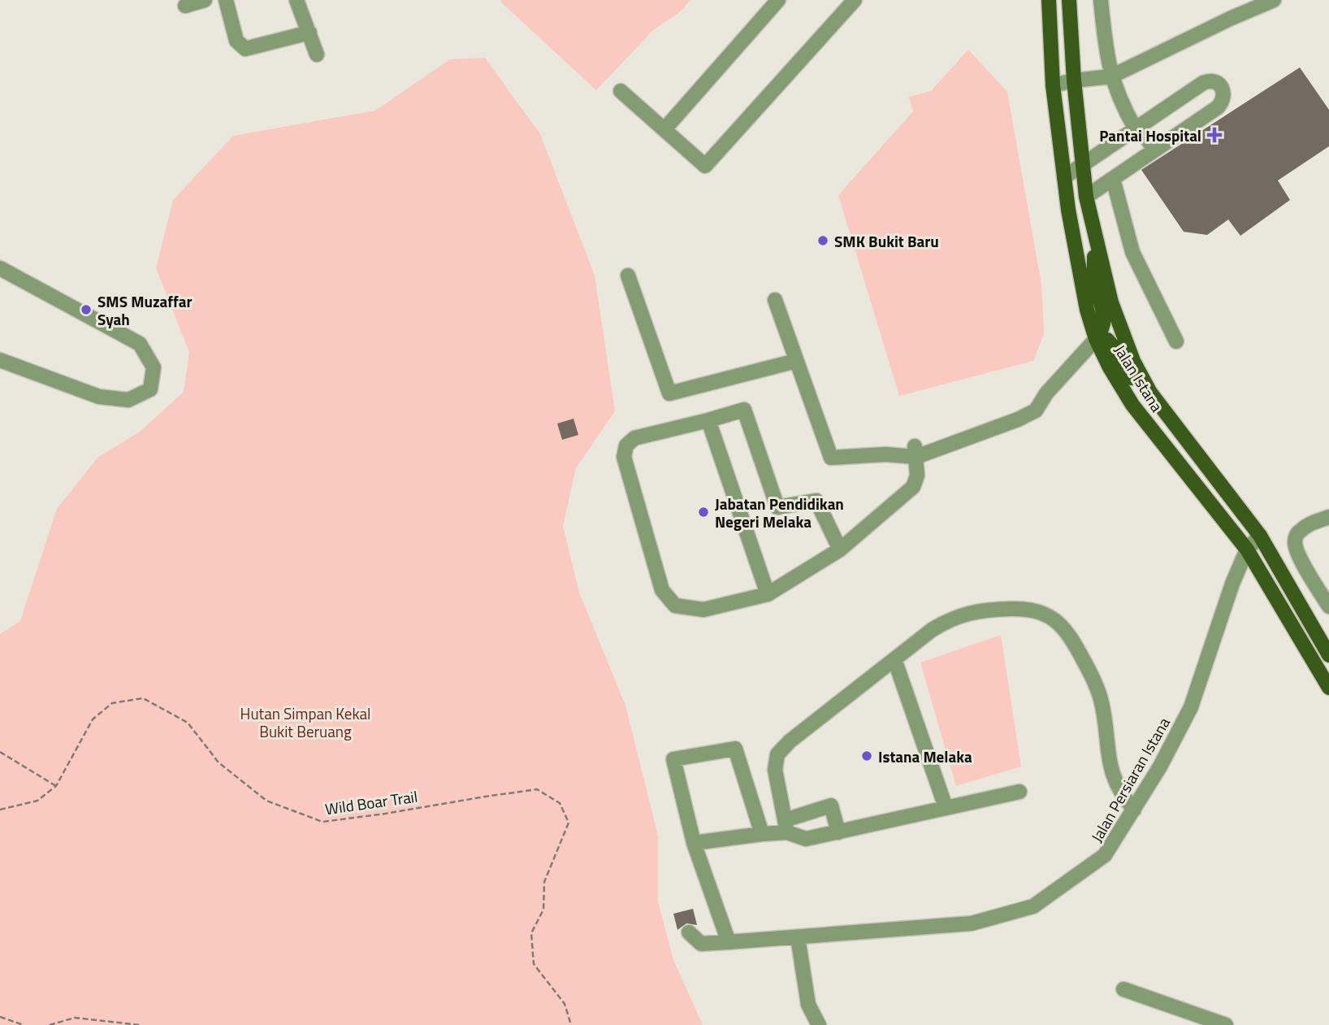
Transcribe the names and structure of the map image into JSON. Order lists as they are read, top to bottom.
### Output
{
  "streets": {
    "main road": ["Jalan Istana"],
    "street": ["Jalan Persiaran Istana"],
    "path": ["Wild Boar Trail"]
  },
  "crossings": [
    ["Jalan Istana", "Jalan Persiaran Istana"]
  ],
  "parks": ["Hutan Simpan Kekal Bukit Beruang"],
  "places": {
    "health": ["Pantai Hospital"],
    "other": [
      "SMK Bukit Baru",
      "SMS Muzaffar Syah",
      "Jabatan Pendidikan Negeri Melaka",
      "Istana Melaka"
    ]
  }
}
